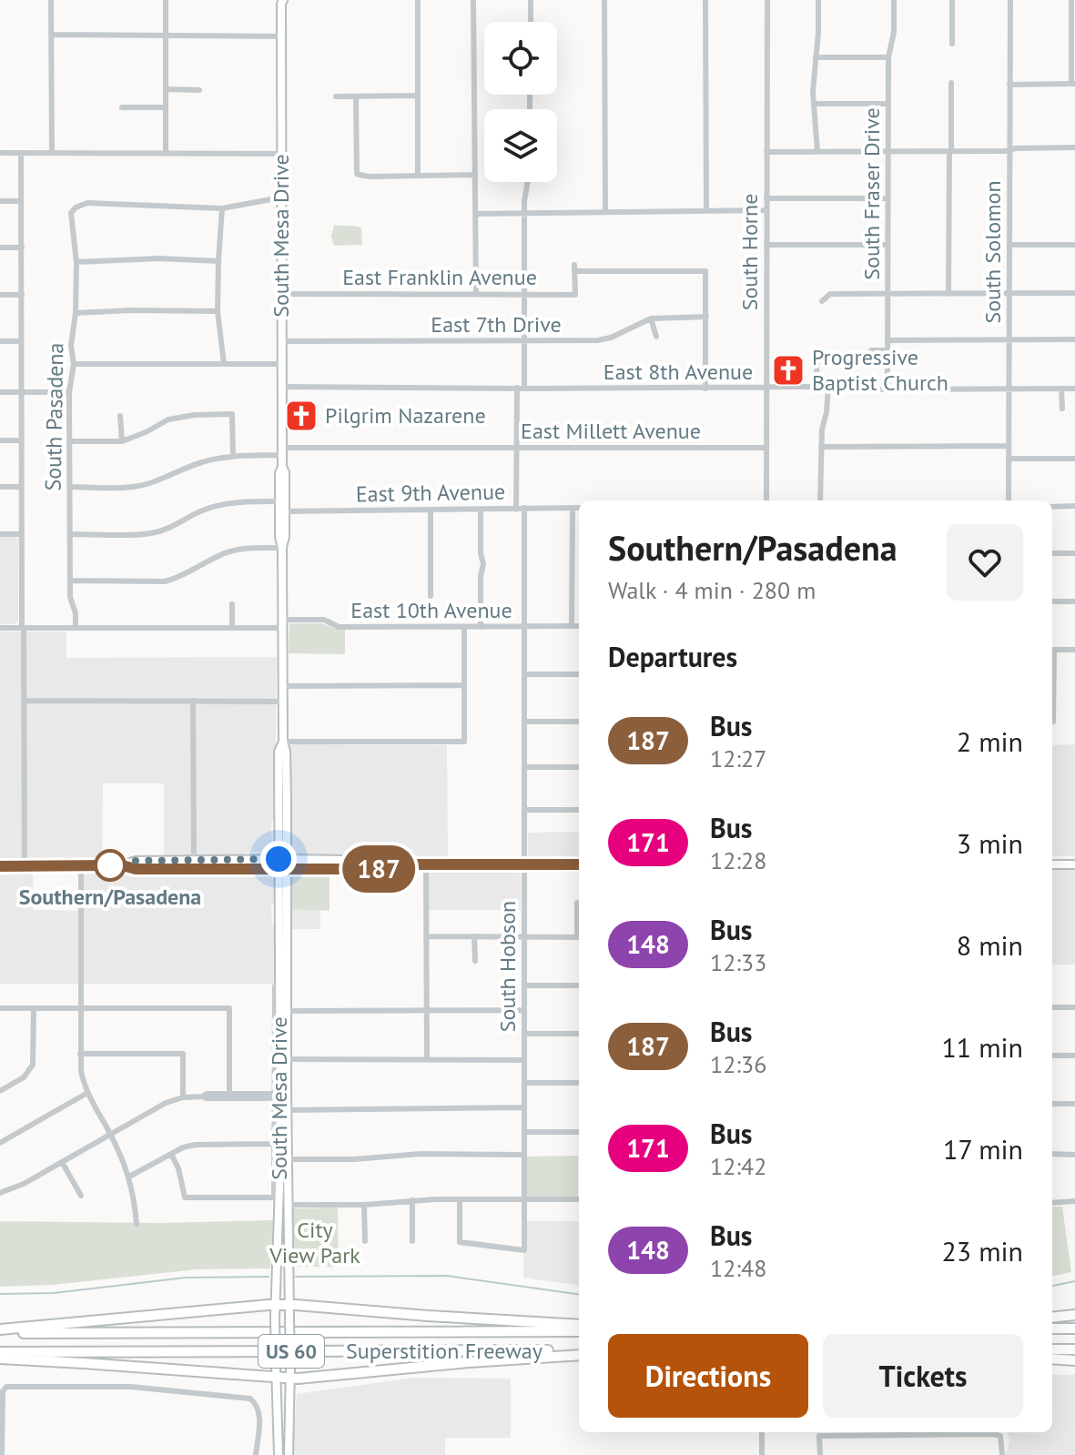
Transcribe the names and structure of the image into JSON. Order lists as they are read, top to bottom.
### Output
{
  "streets": {
    "highway": ["US 60", "Superstition Freeway"],
    "main road": ["South Mesa Drive"],
    "street": [
      "South Fraser Drive",
      "South Horne",
      "South Solomon",
      "East Franklin Avenue",
      "East 7th Drive",
      "East 8th Avenue",
      "South Pasadena",
      "East Millett Avenue",
      "East 9th Avenue",
      "East 10th Avenue",
      "South Hobson"
    ]
  },
  "crossings": [
    ["South Fraser Drive", "East 8th Avenue"],
    ["South Mesa Drive", "East Franklin Avenue"],
    ["South Mesa Drive", "East 7th Drive"],
    ["South Mesa Drive", "East 8th Avenue"],
    ["South Mesa Drive", "East Millett Avenue"],
    ["South Mesa Drive", "East 9th Avenue"],
    ["South Mesa Drive", "East 10th Avenue"],
    ["South Horne", "East 8th Avenue"],
    ["South Horne", "East Millett Avenue"],
    ["South Solomon", "East 8th Avenue"],
    ["East Franklin Avenue", "East 7th Drive"],
    ["South Pasadena", "East Millett Avenue"],
    ["South Pasadena", "East 10th Avenue"],
    ["East 9th Avenue", "South Hobson"],
    ["East 10th Avenue", "South Hobson"]
  ],
  "parks": ["City View Park"],
  "places": {
    "church": ["Progressive Baptist Church", "Pilgrim Nazarene"],
    "other": ["Southern/Pasadena"]
  },
  "lines": ["bus line 187"],
  "page": {
    "on_map": "187",
    "heading": [
      ["Southern/Pasadena", "Walk · 4 min · 280 m"],
      "Departures"
    ],
    "list": [
      {
        "mark": "187",
        "name": "Bus",
        "note": "12:27",
        "value": "2 min"
      },
      {
        "mark": "171",
        "name": "Bus",
        "note": "12:28",
        "value": "3 min"
      },
      {
        "mark": "148",
        "name": "Bus",
        "note": "12:33",
        "value": "8 min"
      },
      {
        "mark": "187",
        "name": "Bus",
        "note": "12:36",
        "value": "11 min"
      },
      {
        "mark": "171",
        "name": "Bus",
        "note": "12:42",
        "value": "17 min"
      },
      {
        "mark": "148",
        "name": "Bus",
        "note": "12:48",
        "value": "23 min"
      }
    ],
    "buttons": ["Directions", "Tickets"]
  }
}
